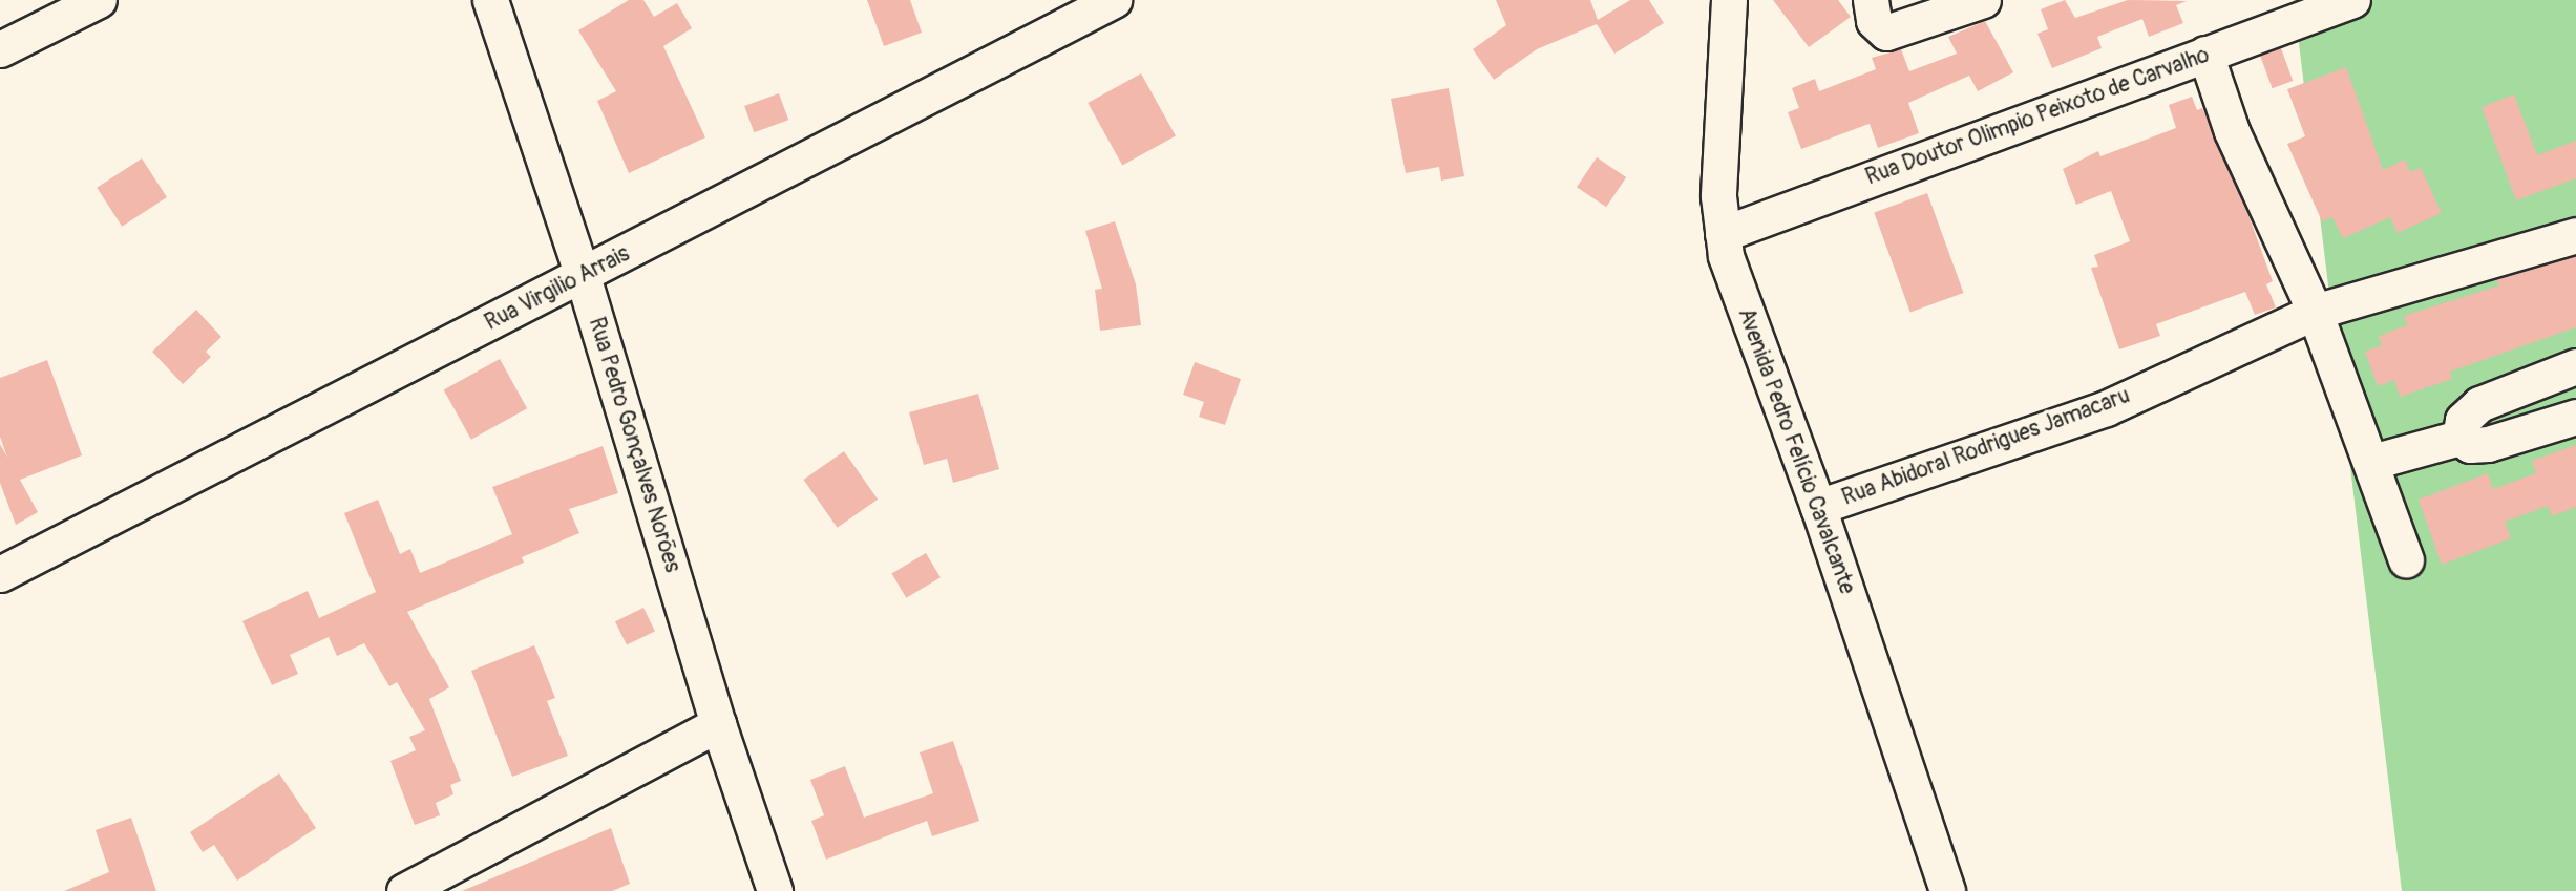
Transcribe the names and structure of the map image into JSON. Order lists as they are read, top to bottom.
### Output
{
  "streets": {
    "street": [
      "Rua Doutor Olimpio Peixoto de Carvalho",
      "Rua Virgilio Arrais",
      "Rua Pedro Gonçalves Norões",
      "Rua Abidoral Rodrigues Jamacaru",
      "Avenida Pedro Felício Cavalcante"
    ]
  },
  "crossings": [
    ["Rua Doutor Olimpio Peixoto de Carvalho", "Avenida Pedro Felício Cavalcante"],
    ["Rua Virgilio Arrais", "Rua Pedro Gonçalves Norões"],
    ["Rua Abidoral Rodrigues Jamacaru", "Avenida Pedro Felício Cavalcante"]
  ]
}
